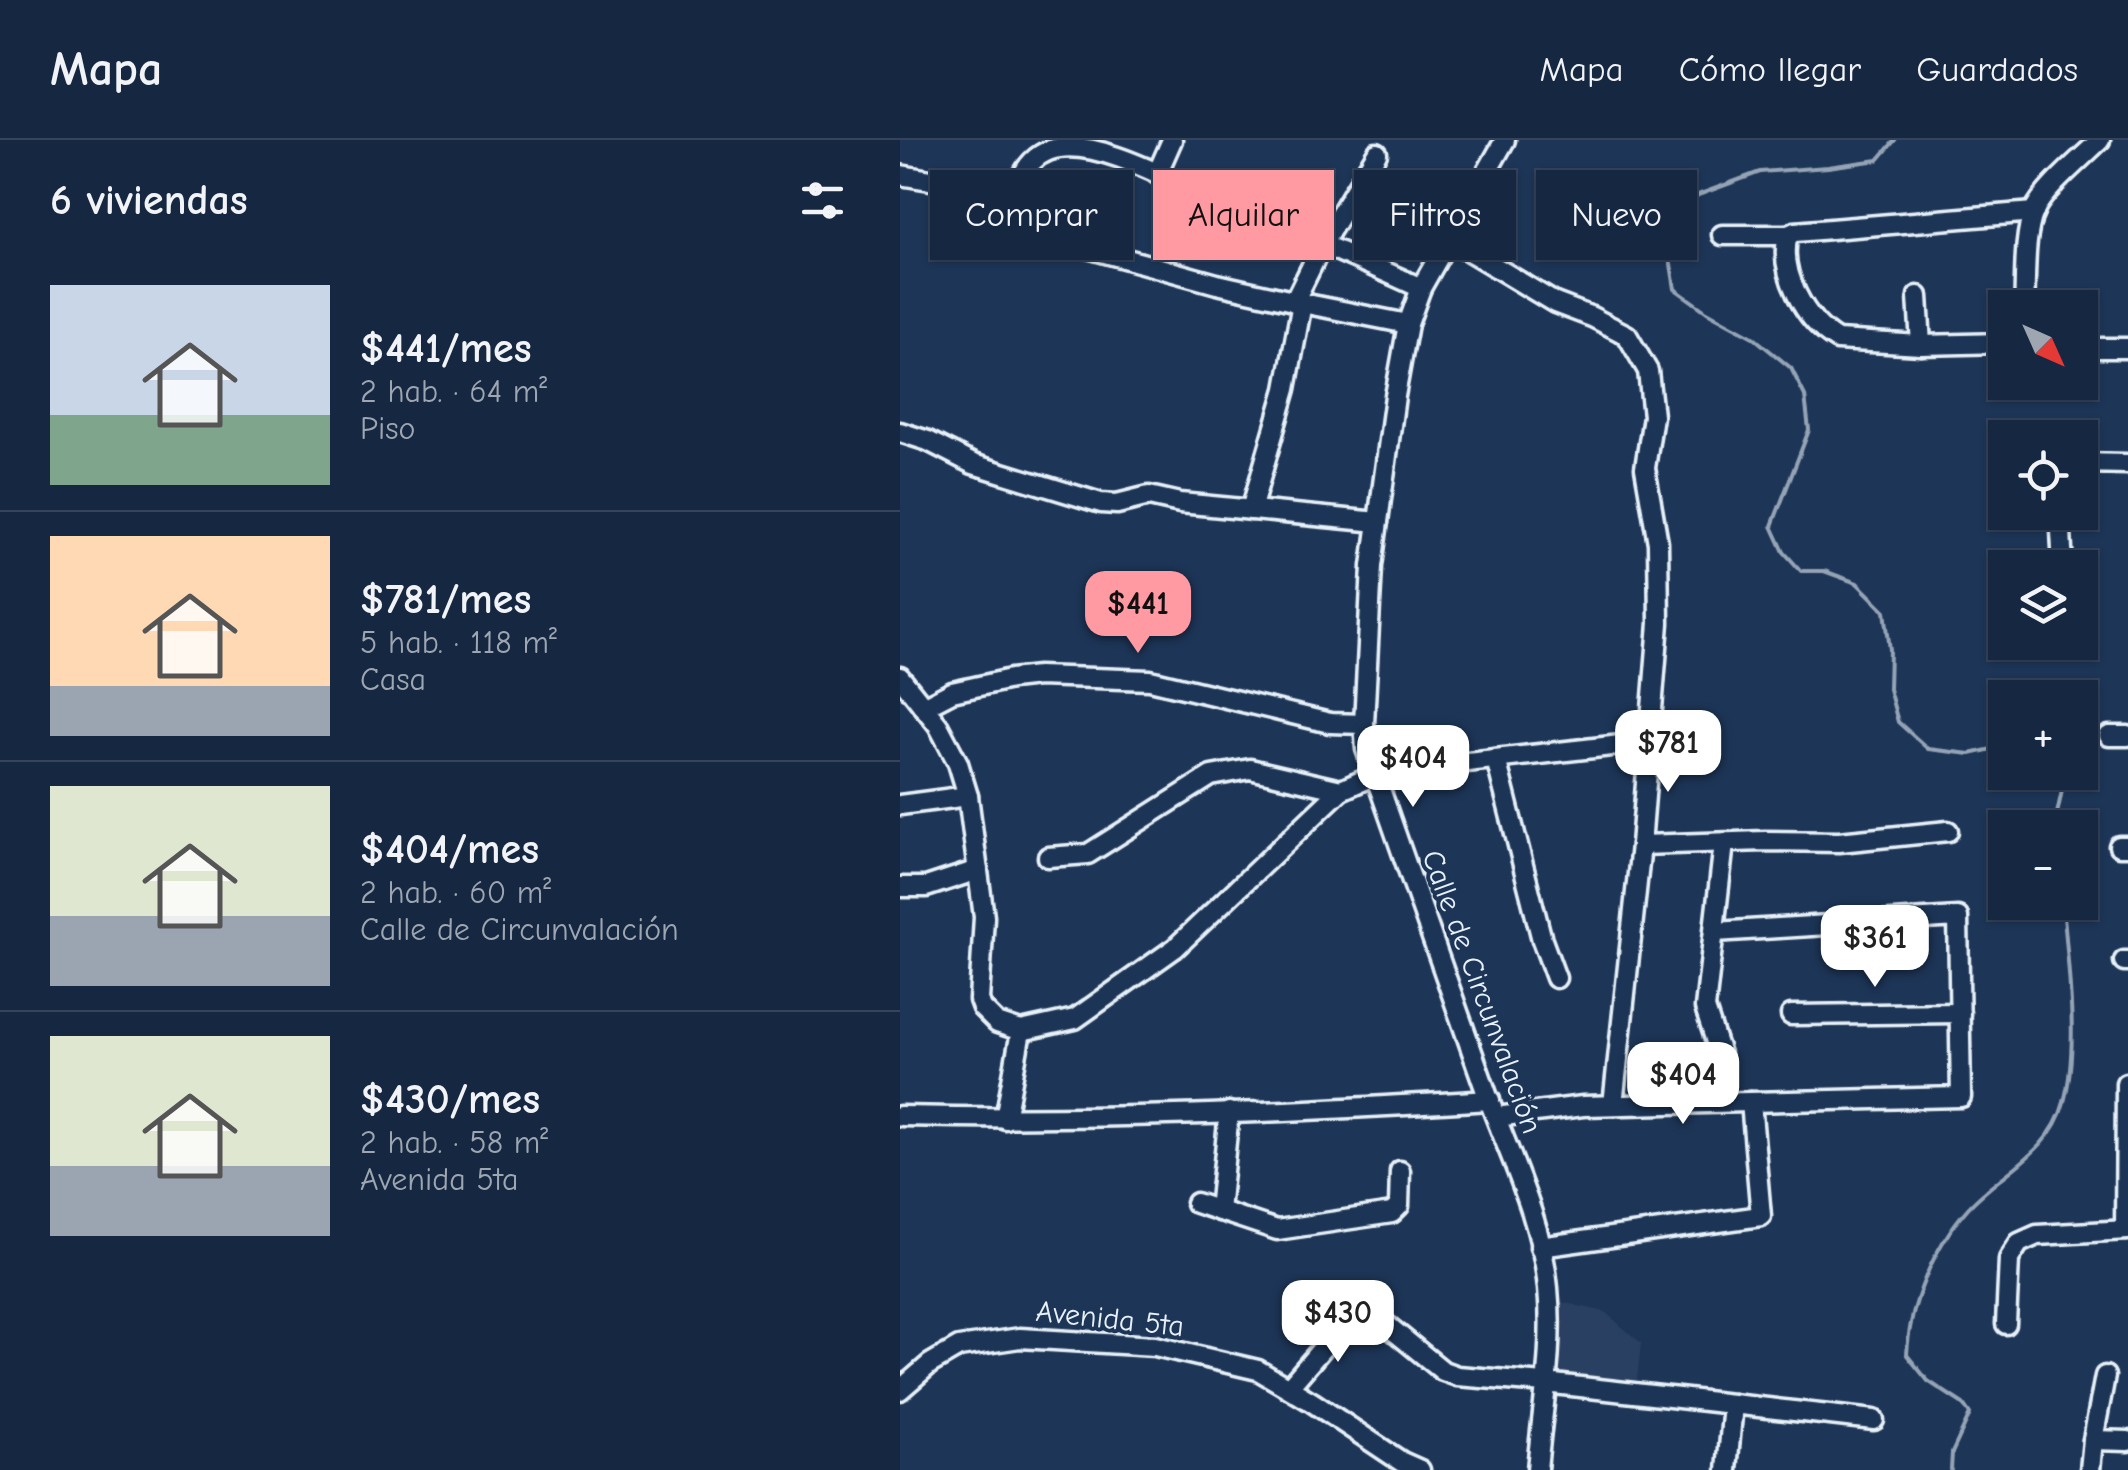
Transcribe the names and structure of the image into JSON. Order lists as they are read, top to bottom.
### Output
{
  "streets": {
    "street": ["Calle de Circunvalación", "Avenida 5ta"]
  },
  "north": "bottom right",
  "page": {
    "header": "Mapa",
    "nav": ["Mapa", "Cómo llegar", "Guardados"],
    "heading": "6 viviendas",
    "chip": [
      "Comprar",
      "Alquilar",
      "Filtros",
      "Nuevo"
    ],
    "list": [
      {
        "name": "$441/mes",
        "note": "2 hab. · 64 m² · Piso"
      },
      {
        "name": "$781/mes",
        "note": "5 hab. · 118 m² · Casa"
      },
      {
        "name": "$404/mes",
        "note": "2 hab. · 60 m² · Calle de Circunvalación"
      },
      {
        "name": "$430/mes",
        "note": "2 hab. · 58 m² · Avenida 5ta"
      }
    ],
    "map_buttons": ["+", "−"],
    "price": [
      "$441",
      "$781",
      "$404",
      "$361",
      "$404",
      "$430"
    ]
  }
}
